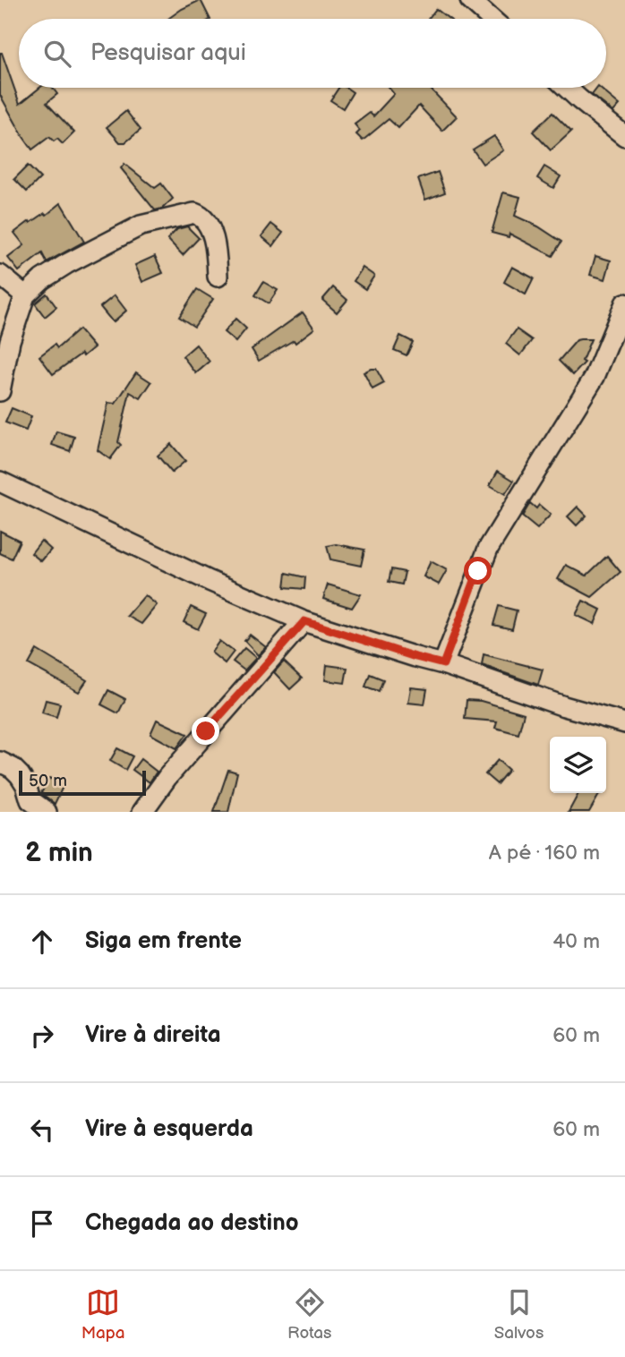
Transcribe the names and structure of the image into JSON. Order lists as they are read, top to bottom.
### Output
{
  "scale_bar": "50 m",
  "page": {
    "search": "Pesquisar aqui",
    "scale": "50 m",
    "heading": ["2 min", "A pé · 160 m"],
    "list": [
      ["Siga em frente", "40 m"],
      ["Vire à direita", "60 m"],
      ["Vire à esquerda", "60 m"],
      "Chegada ao destino"
    ],
    "nav": ["Mapa", "Rotas", "Salvos"]
  }
}
